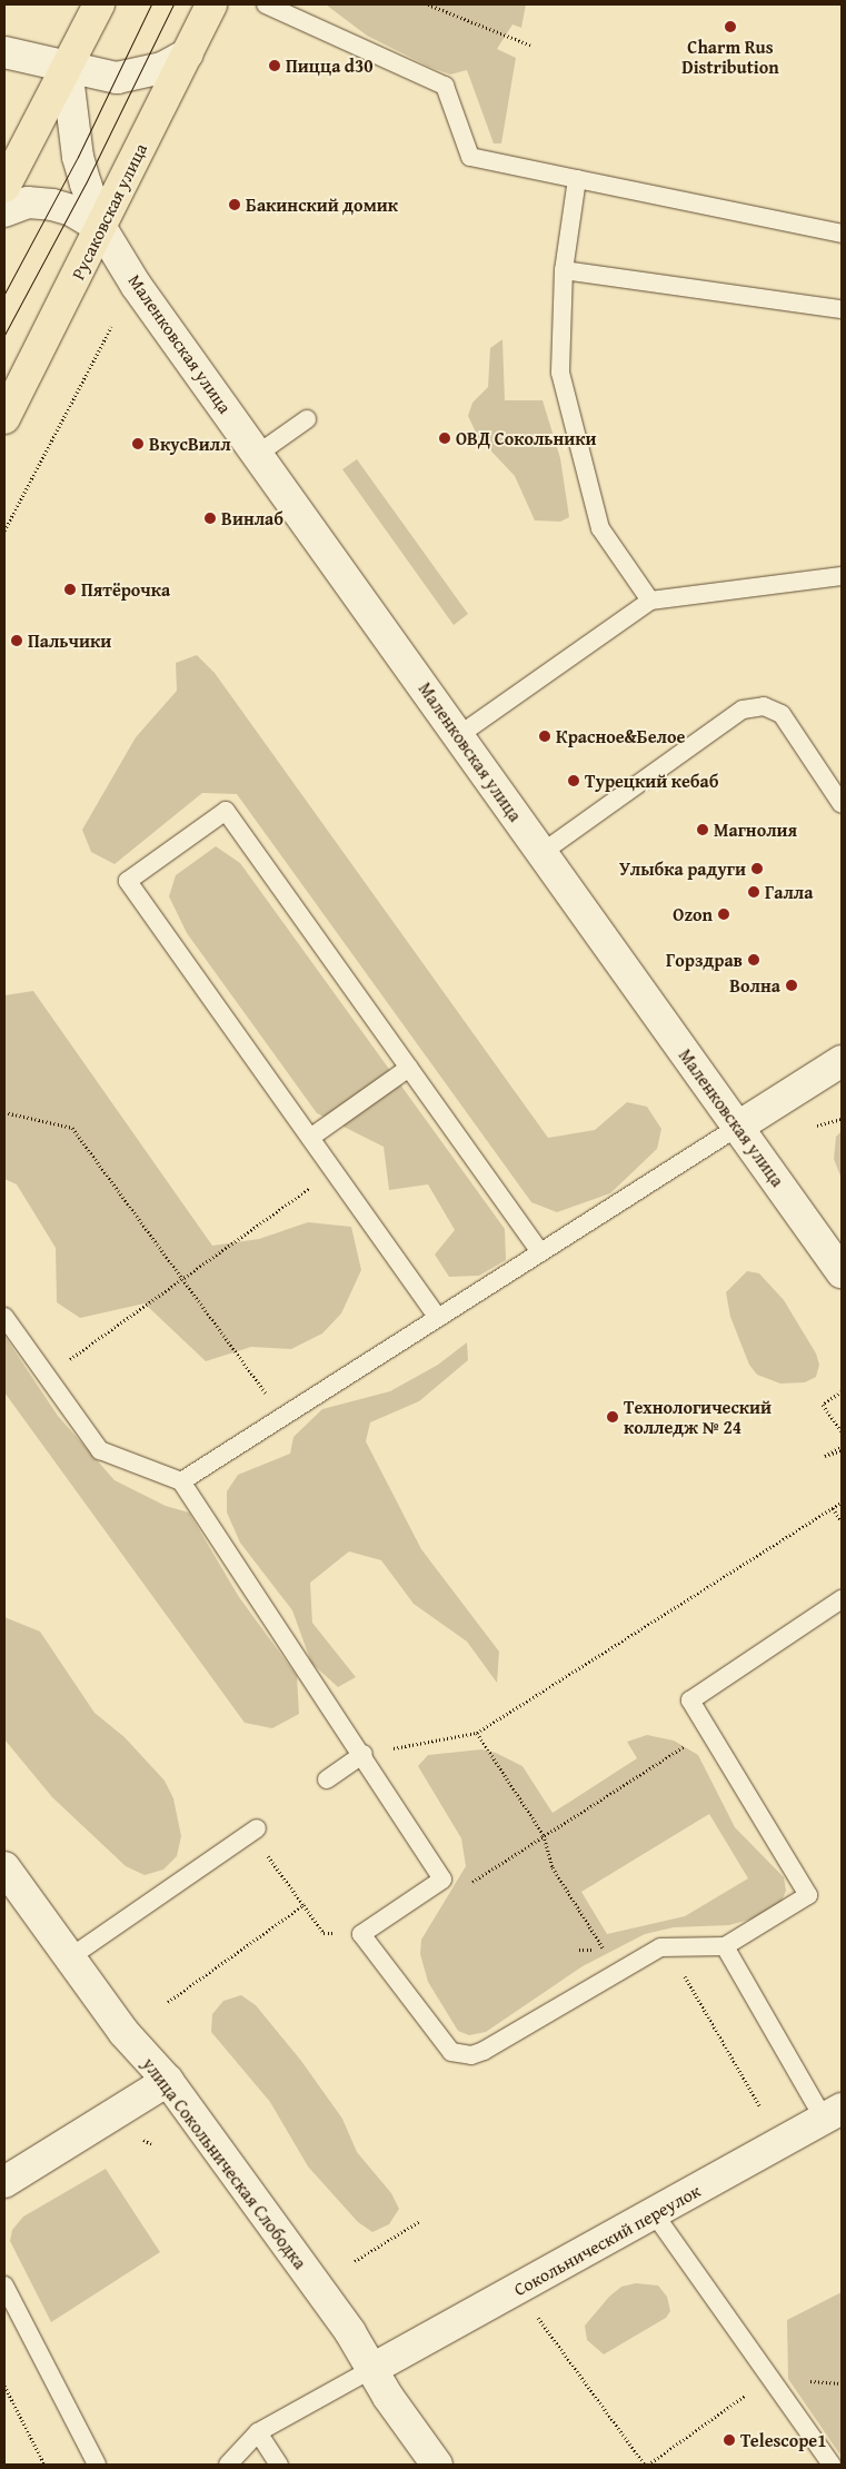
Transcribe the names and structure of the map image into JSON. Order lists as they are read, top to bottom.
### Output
{
  "streets": {
    "main road": ["Русаковская улица"],
    "street": ["Маленковская улица", "улица Сокольническая Слободка", "Сокольнический переулок"]
  },
  "crossings": [
    ["Русаковская улица", "Маленковская улица"],
    ["улица Сокольническая Слободка", "Сокольнический переулок"]
  ],
  "places": [
    "Charm Rus Distribution",
    "Пицца d30",
    "Бакинский домик",
    "ОВД Сокольники",
    "ВкусВилл",
    "Винлаб",
    "Пятёрочка",
    "Пальчики",
    "Красное&Белое",
    "Турецкий кебаб",
    "Магнолия",
    "Улыбка радуги",
    "Галла",
    "Ozon",
    "Горздрав",
    "Волна",
    "Технологический колледж № 24",
    "Telescope1"
  ]
}
